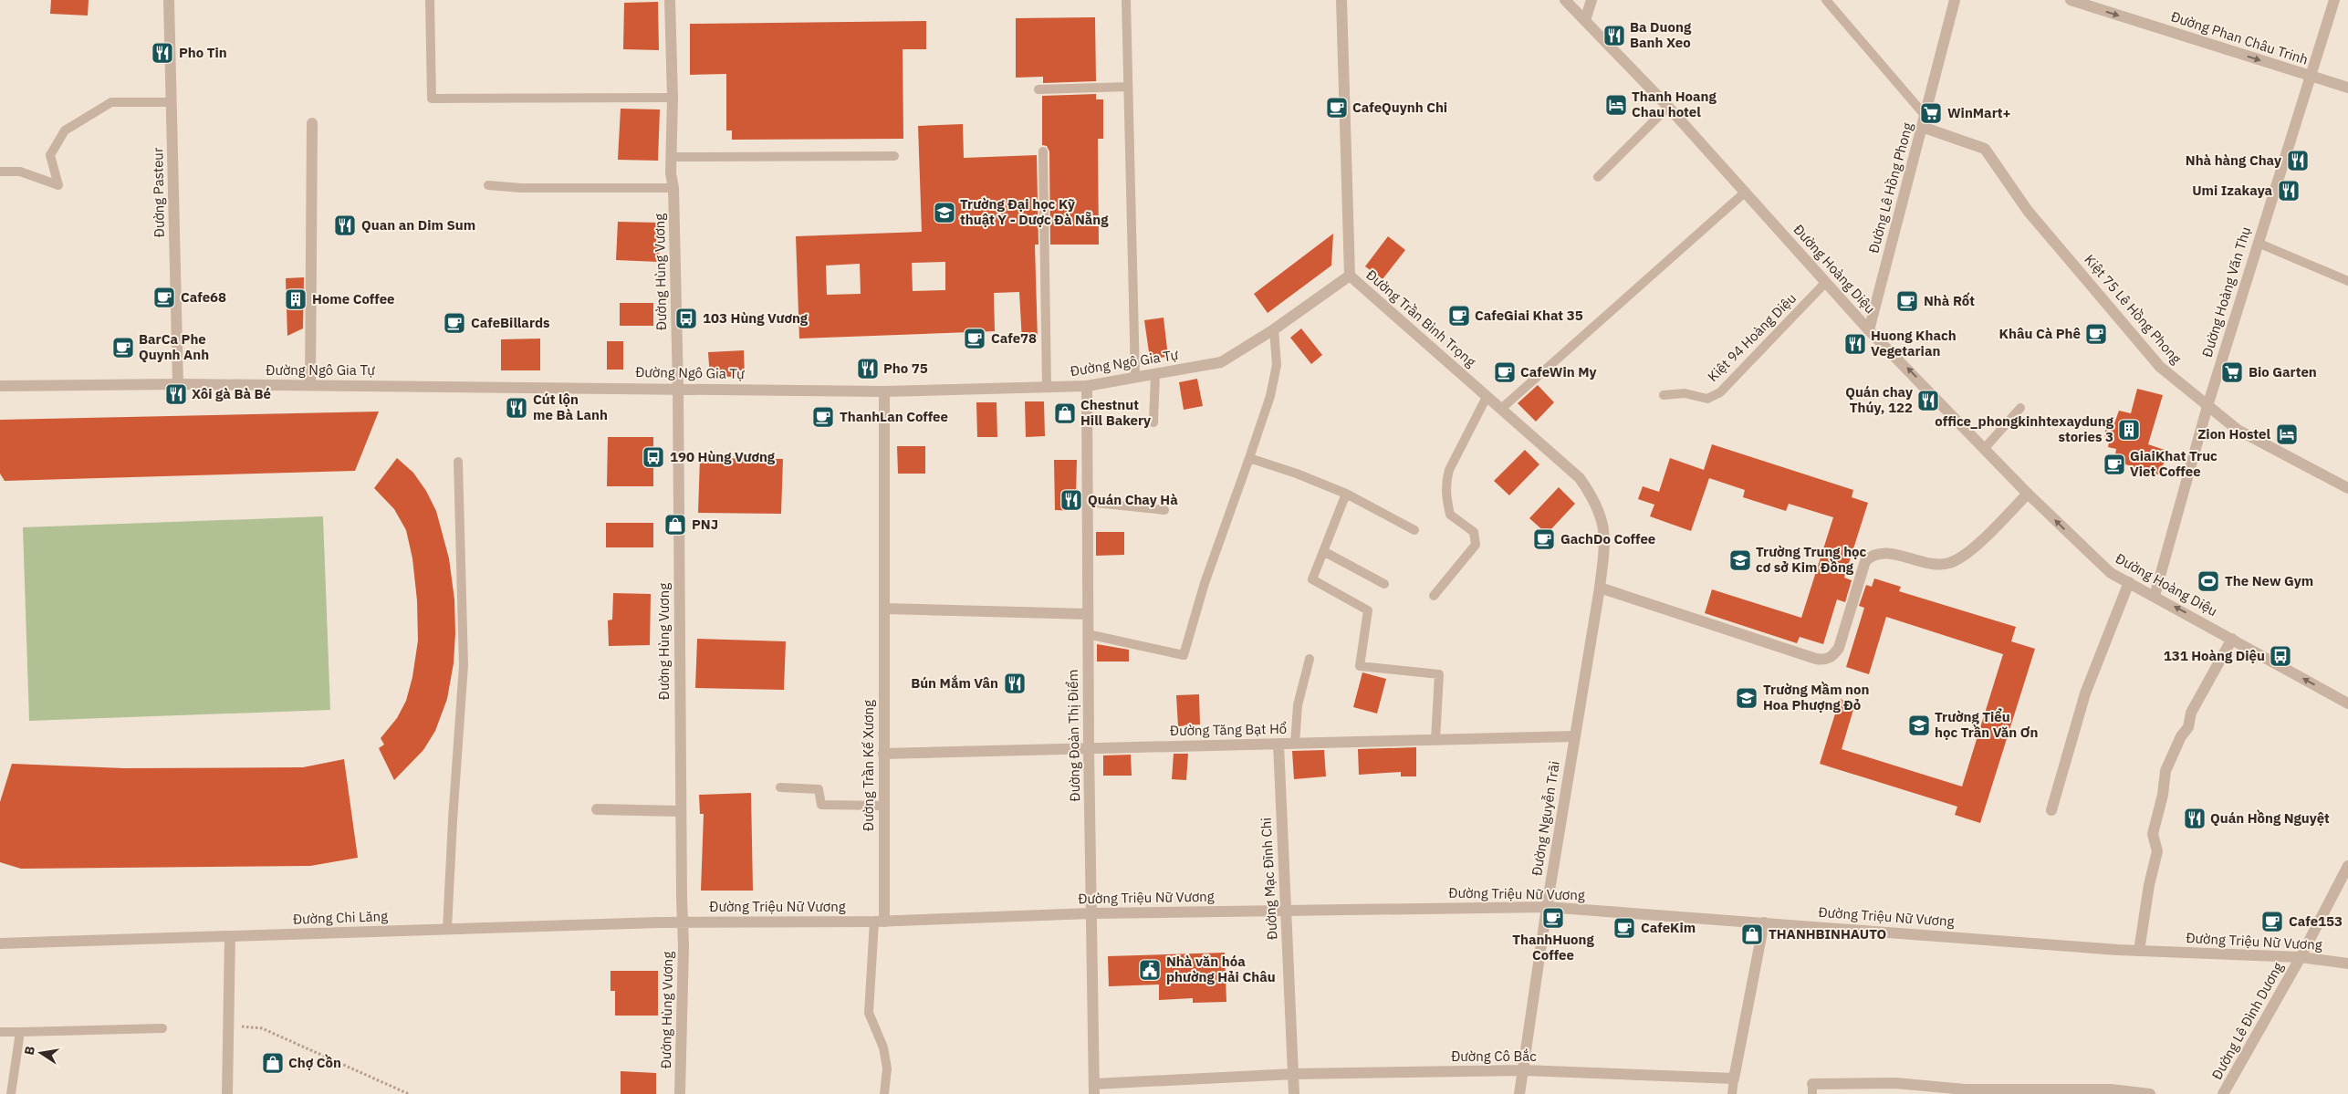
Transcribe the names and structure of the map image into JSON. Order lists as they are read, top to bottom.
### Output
{
  "streets": {
    "street": [
      "Đường Phan Châu Trinh",
      "Đường Lê Hồng Phong",
      "Đường Pasteur",
      "Đường Hoàng Diệu",
      "Đường Hùng Vương",
      "Đường Hoàng Văn Thụ",
      "Kiệt 75 Lê Hồng Phong",
      "Đường Trần Bình Trọng",
      "Đường Ngô Gia Tự",
      "Đường Tăng Bạt Hổ",
      "Đường Đoàn Thị Điểm",
      "Đường Trần Kế Xương",
      "Đường Nguyễn Trãi",
      "Đường Mạc Đĩnh Chi",
      "Đường Triệu Nữ Vương",
      "Đường Chi Lăng",
      "Đường Lê Đình Dương",
      "Đường Cô Bắc"
    ],
    "lane": ["Kiệt 94 Hoàng Diệu"]
  },
  "crossings": [
    ["Đường Phan Châu Trinh", "Đường Hoàng Văn Thụ"],
    ["Đường Lê Hồng Phong", "Đường Hoàng Diệu"],
    ["Đường Lê Hồng Phong", "Kiệt 75 Lê Hồng Phong"],
    ["Đường Pasteur", "Đường Ngô Gia Tự"],
    ["Đường Hoàng Diệu", "Đường Hoàng Văn Thụ"],
    ["Đường Hoàng Diệu", "Kiệt 94 Hoàng Diệu"],
    ["Đường Hùng Vương", "Đường Ngô Gia Tự"],
    ["Đường Hùng Vương", "Đường Triệu Nữ Vương"],
    ["Đường Hùng Vương", "Đường Chi Lăng"],
    ["Đường Hoàng Văn Thụ", "Kiệt 75 Lê Hồng Phong"],
    ["Đường Trần Bình Trọng", "Đường Ngô Gia Tự"],
    ["Đường Trần Bình Trọng", "Đường Nguyễn Trãi"],
    ["Đường Ngô Gia Tự", "Đường Đoàn Thị Điểm"],
    ["Đường Ngô Gia Tự", "Đường Trần Kế Xương"],
    ["Đường Tăng Bạt Hổ", "Đường Đoàn Thị Điểm"],
    ["Đường Tăng Bạt Hổ", "Đường Trần Kế Xương"],
    ["Đường Tăng Bạt Hổ", "Đường Nguyễn Trãi"],
    ["Đường Tăng Bạt Hổ", "Đường Mạc Đĩnh Chi"],
    ["Đường Đoàn Thị Điểm", "Đường Triệu Nữ Vương"],
    ["Đường Đoàn Thị Điểm", "Đường Cô Bắc"],
    ["Đường Trần Kế Xương", "Đường Triệu Nữ Vương"],
    ["Đường Nguyễn Trãi", "Đường Triệu Nữ Vương"],
    ["Đường Nguyễn Trãi", "Đường Cô Bắc"],
    ["Đường Mạc Đĩnh Chi", "Đường Triệu Nữ Vương"],
    ["Đường Mạc Đĩnh Chi", "Đường Cô Bắc"],
    ["Đường Triệu Nữ Vương", "Đường Chi Lăng"],
    ["Đường Triệu Nữ Vương", "Đường Lê Đình Dương"]
  ],
  "one_way": ["Đường Phan Châu Trinh", "Đường Hoàng Diệu"],
  "places": {
    "restaurant": [
      "Ba Duong Banh Xeo",
      "Pho Tin",
      "Nhà hàng Chay",
      "Umi Izakaya",
      "Quan an Dim Sum",
      "Huong Khach Vegetarian",
      "Pho 75",
      "Xôi gà Bà Bé",
      "Quán chay Thúy, 122",
      "Cút lộn me Bà Lanh",
      "Quán Chay Hà",
      "Bún Mắm Vân",
      "Quán Hồng Nguyệt"
    ],
    "hotel": ["Thanh Hoang Chau hotel", "Zion Hostel"],
    "cafe": [
      "CafeQuynh Chi",
      "Cafe68",
      "Nhà Rốt",
      "CafeGiai Khat 35",
      "CafeBillards",
      "Khâu Cà Phê",
      "Cafe78",
      "BarCa Phe Quynh Anh",
      "CafeWin My",
      "ThanhLan Coffee",
      "GiaiKhat Truc Viet Coffee",
      "GachDo Coffee",
      "ThanhHuong Coffee",
      "Cafe153",
      "CafeKim"
    ],
    "supermarket": ["WinMart+", "Bio Garten"],
    "school or university": [
      "Trường Đại học Kỹ thuật Y - Dược Đà Nẵng",
      "Trường Trung học cơ sở Kim Đồng",
      "Trường Mầm non Hoa Phượng Đỏ",
      "Trường Tiểu học Trần Văn Ơn"
    ],
    "building": ["Home Coffee", "office_phongkinhtexaydung stories 3"],
    "bus stop": ["103 Hùng Vương", "190 Hùng Vương", "131 Hoàng Diệu"],
    "shop": [
      "Chestnut Hill Bakery",
      "PNJ",
      "THANHBINHAUTO",
      "Chợ Cồn"
    ],
    "sports": ["The New Gym"],
    "public building": ["Nhà văn hóa phường Hải Châu"]
  },
  "north": "left"
}
